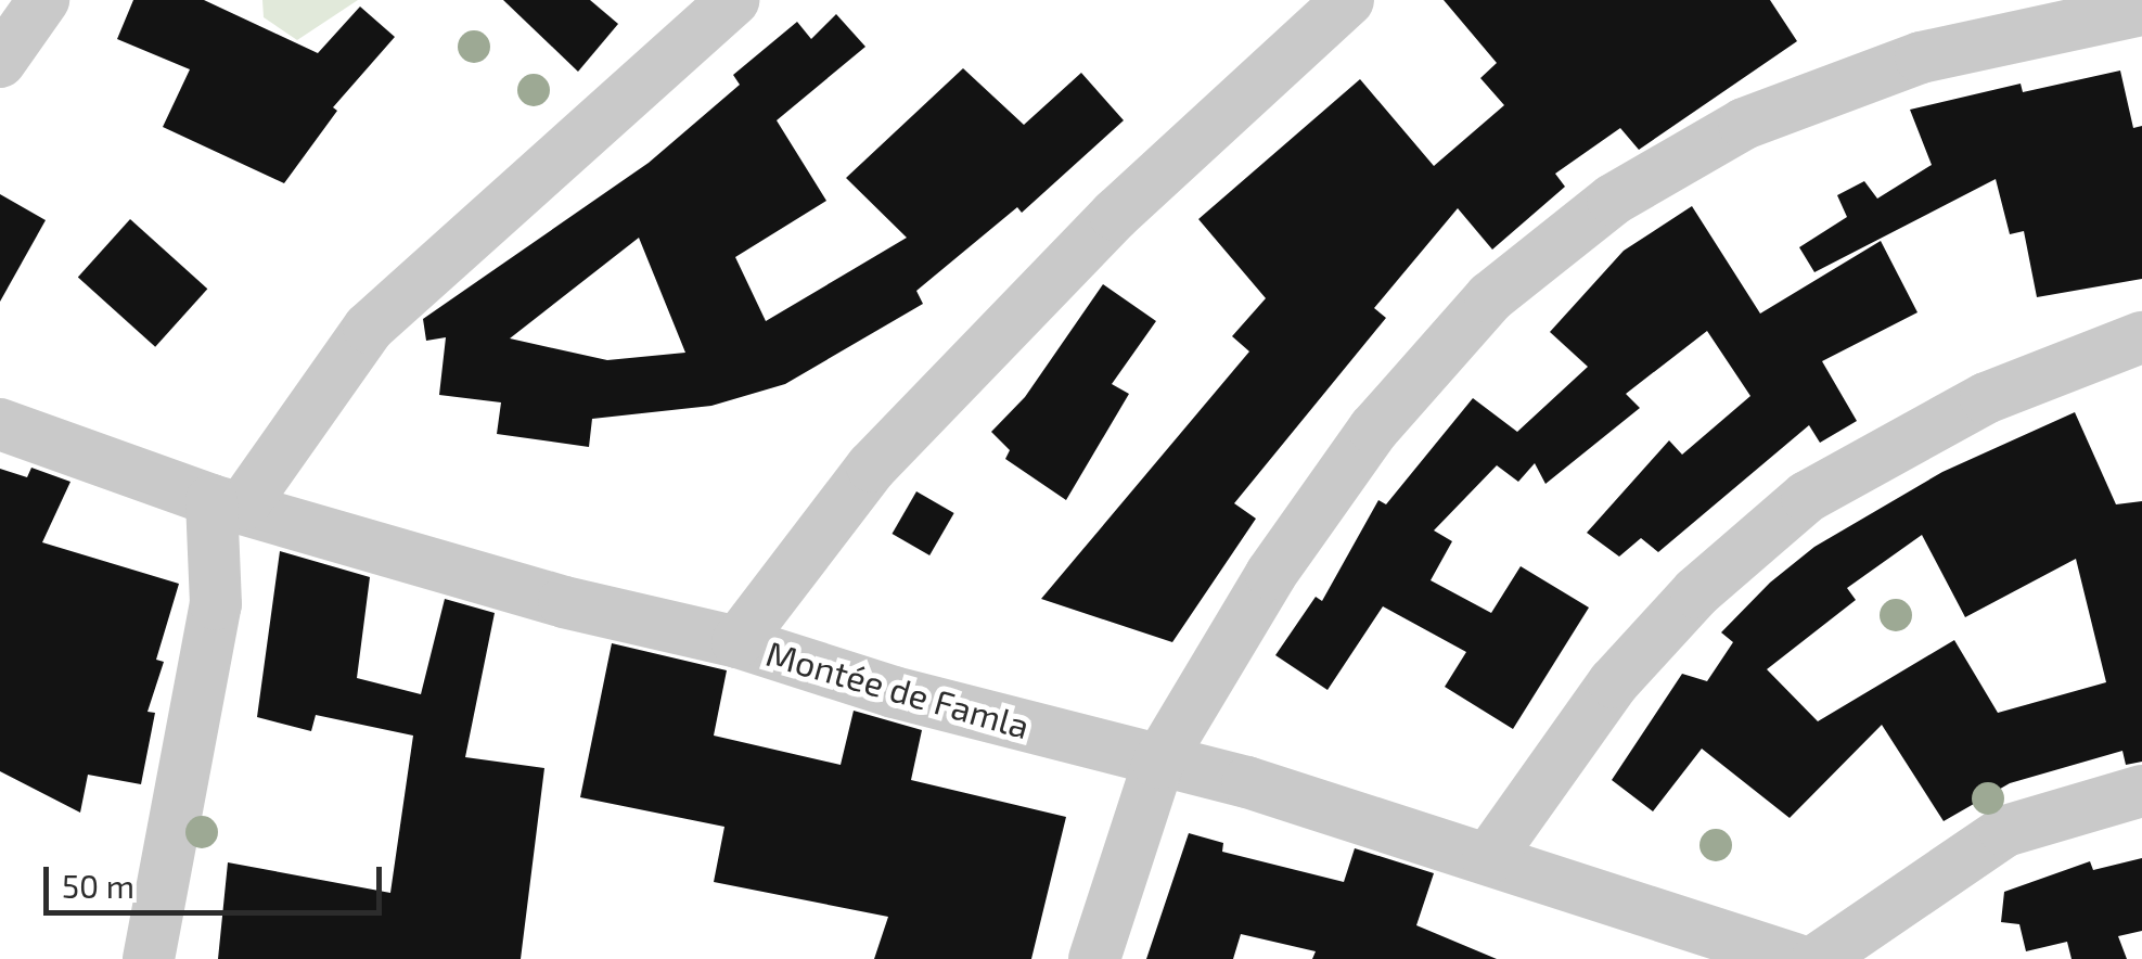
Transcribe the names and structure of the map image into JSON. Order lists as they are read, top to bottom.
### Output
{
  "streets": {
    "street": ["Montée de Famla"]
  },
  "scale_bar": "50 m"
}
